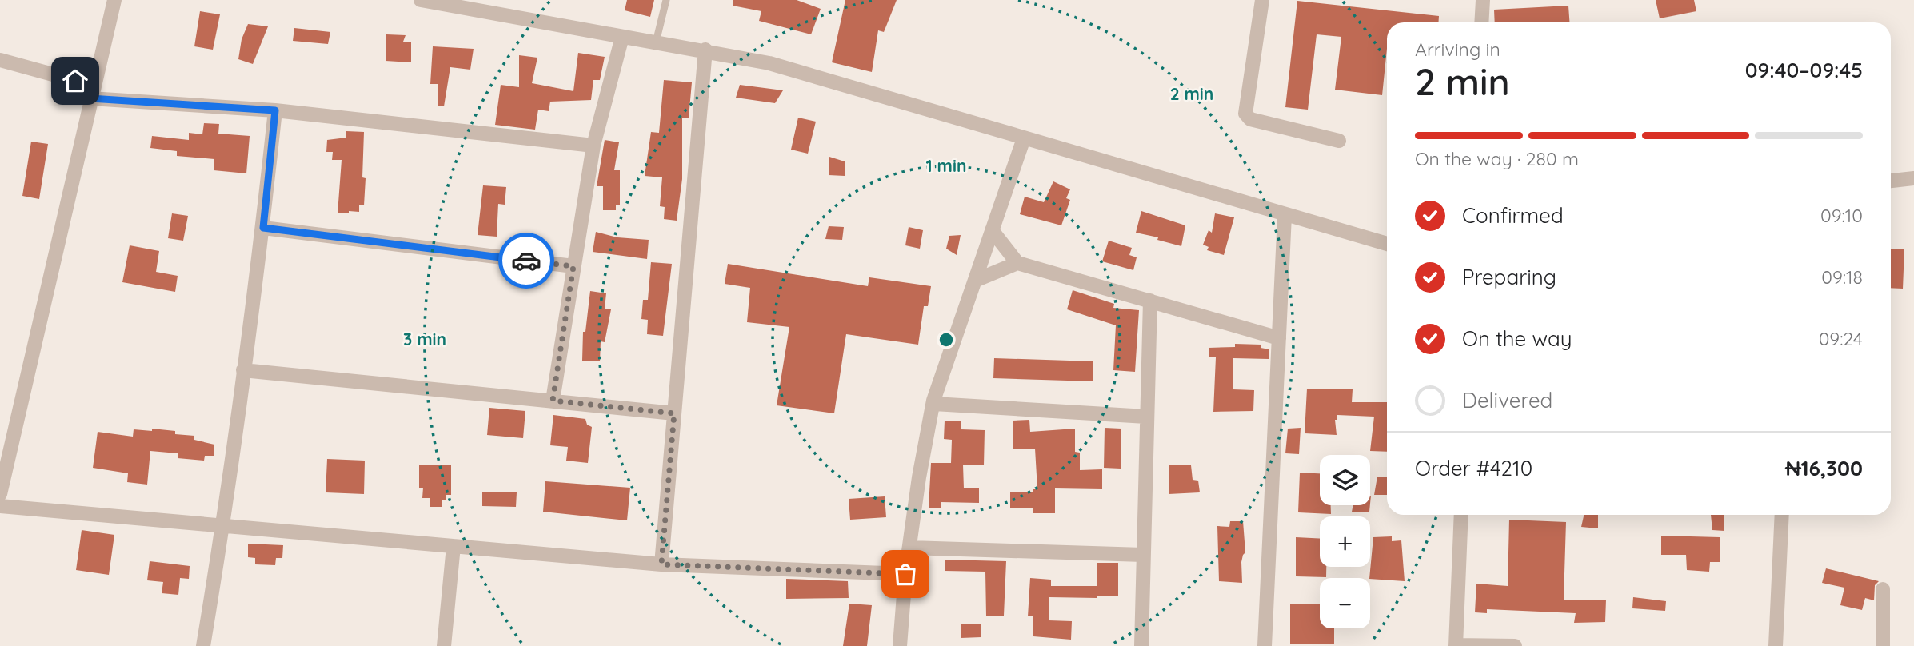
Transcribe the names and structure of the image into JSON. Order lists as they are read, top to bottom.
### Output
{
  "page": {
    "heading": ["2 min", "Arriving in", "09:40–09:45"],
    "panel": ["Order #4210", "₦16,300"],
    "bar": "On the way · 280 m",
    "list": [
      ["Confirmed", "09:10"],
      ["Preparing", "09:18"],
      ["On the way", "09:24"],
      "Delivered"
    ],
    "map_buttons": ["+", "−"]
  },
  "rings": ["2 min", "1 min", "3 min"]
}
